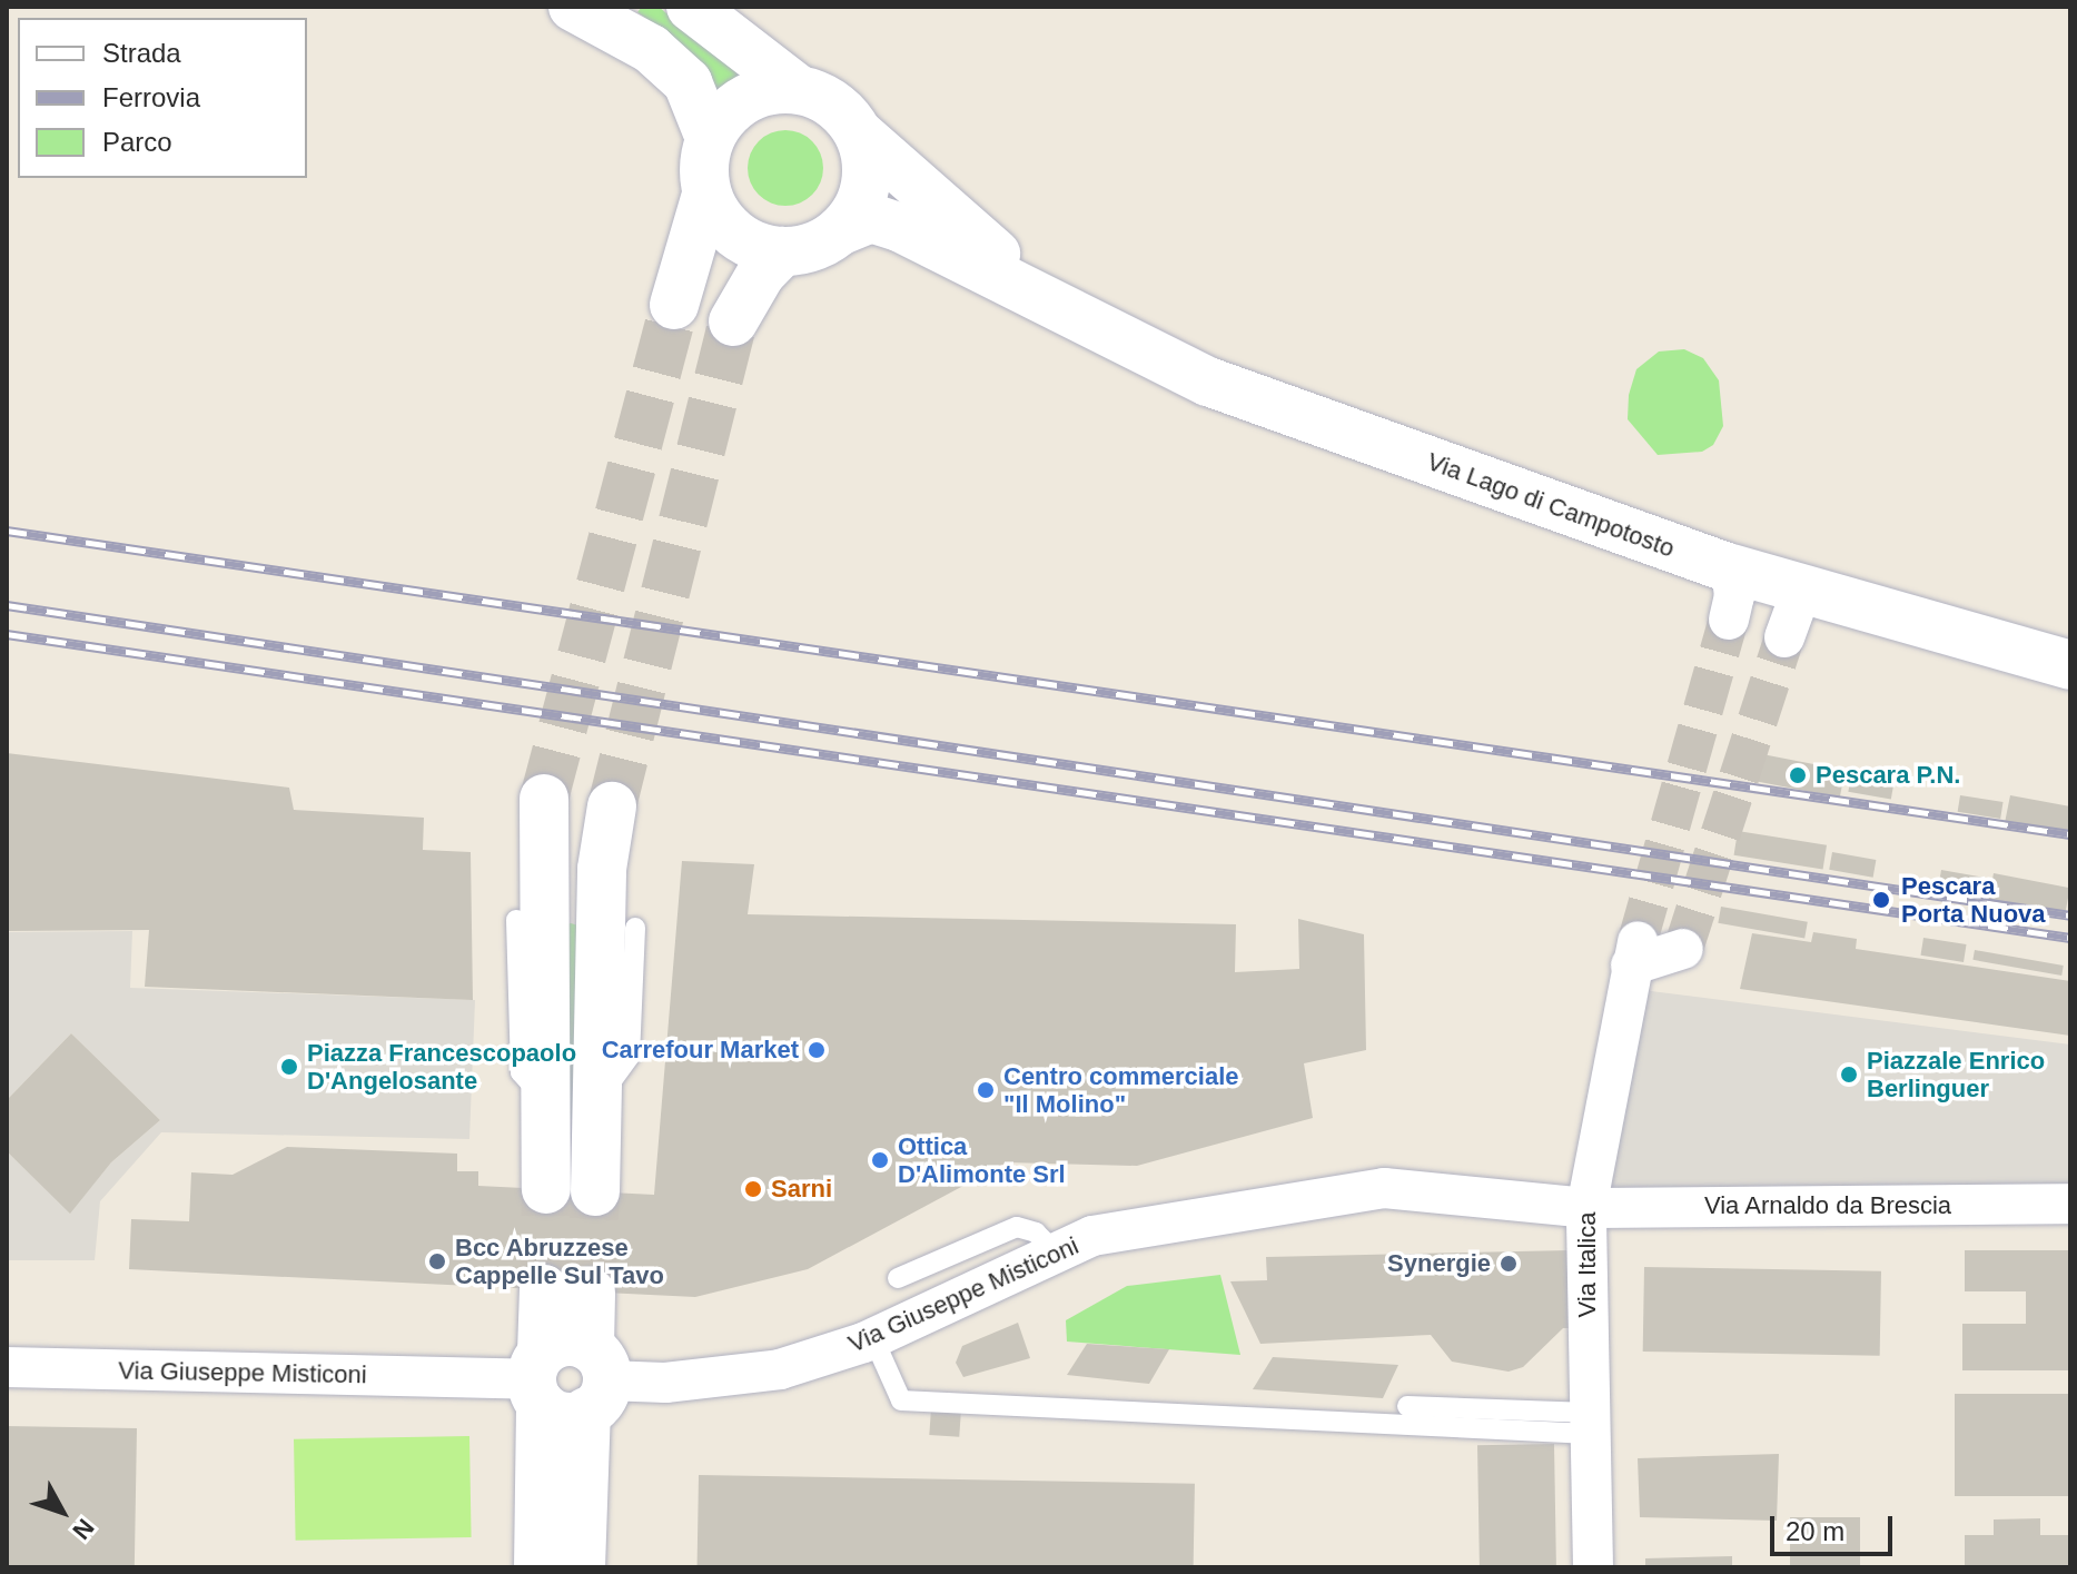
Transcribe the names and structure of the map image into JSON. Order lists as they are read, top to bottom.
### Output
{
  "streets": {
    "street": [
      "Via Lago di Campotosto",
      "Via Arnaldo da Brescia",
      "Via Italica",
      "Via Giuseppe Misticoni"
    ]
  },
  "crossings": [
    ["Via Arnaldo da Brescia", "Via Italica"],
    ["Via Arnaldo da Brescia", "Via Giuseppe Misticoni"],
    ["Via Italica", "Via Giuseppe Misticoni"]
  ],
  "places": [
    "Pescara P.N.",
    "Pescara Porta Nuova",
    "Carrefour Market",
    "Piazza Francescopaolo D'Angelosante",
    "Piazzale Enrico Berlinguer",
    "Centro commerciale \"Il Molino\"",
    "Ottica D'Alimonte Srl",
    "Sarni",
    "Bcc Abruzzese Cappelle Sul Tavo",
    "Synergie"
  ],
  "legend": ["Strada", "Ferrovia", "Parco"],
  "scale_bar": "20 m",
  "north": "bottom right"
}
